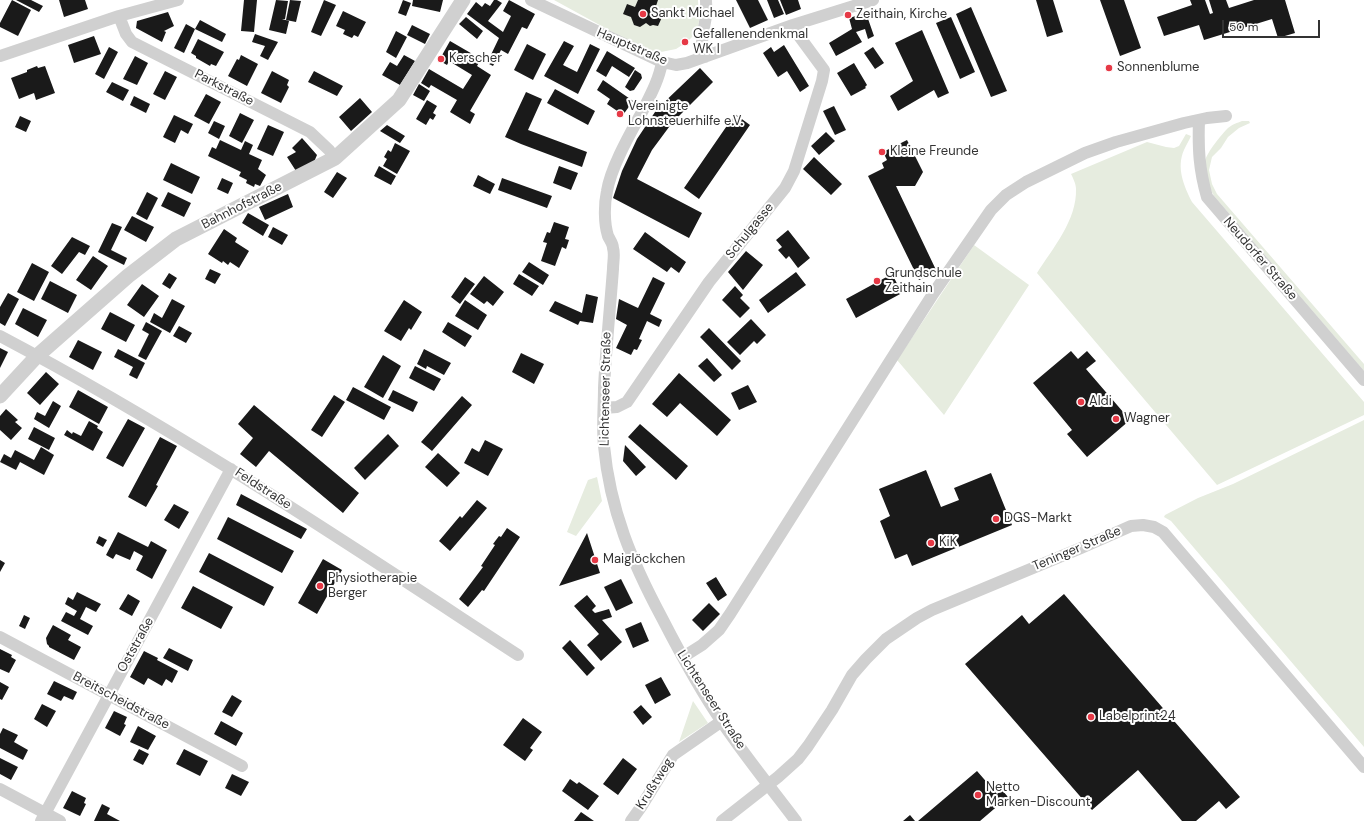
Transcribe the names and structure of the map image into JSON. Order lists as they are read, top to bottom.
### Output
{
  "streets": {
    "street": [
      "Hauptstraße",
      "Parkstraße",
      "Bahnhofstraße",
      "Schulgasse",
      "Neudorfer Straße",
      "Lichtenseer Straße",
      "Feldstraße",
      "Teninger Straße",
      "Oststraße",
      "Breitscheidstraße",
      "Krußtweg"
    ]
  },
  "crossings": [
    ["Hauptstraße", "Schulgasse"],
    ["Hauptstraße", "Lichtenseer Straße"],
    ["Parkstraße", "Bahnhofstraße"],
    ["Bahnhofstraße", "Feldstraße"],
    ["Schulgasse", "Lichtenseer Straße"],
    ["Lichtenseer Straße", "Teninger Straße"],
    ["Lichtenseer Straße", "Krußtweg"],
    ["Feldstraße", "Oststraße"],
    ["Oststraße", "Breitscheidstraße"]
  ],
  "places": [
    "Sankt Michael",
    "Zeithain, Kirche",
    "Gefallenendenkmal WK I",
    "Kerscher",
    "Sonnenblume",
    "Vereinigte Lohnsteuerhilfe e.V.",
    "Kleine Freunde",
    "Grundschule Zeithain",
    "Aldi",
    "Wagner",
    "DGS-Markt",
    "KiK",
    "Maiglöckchen",
    "Physiotherapie Berger",
    "Labelprint24",
    "Netto Marken-Discount"
  ],
  "scale_bar": "50 m"
}
